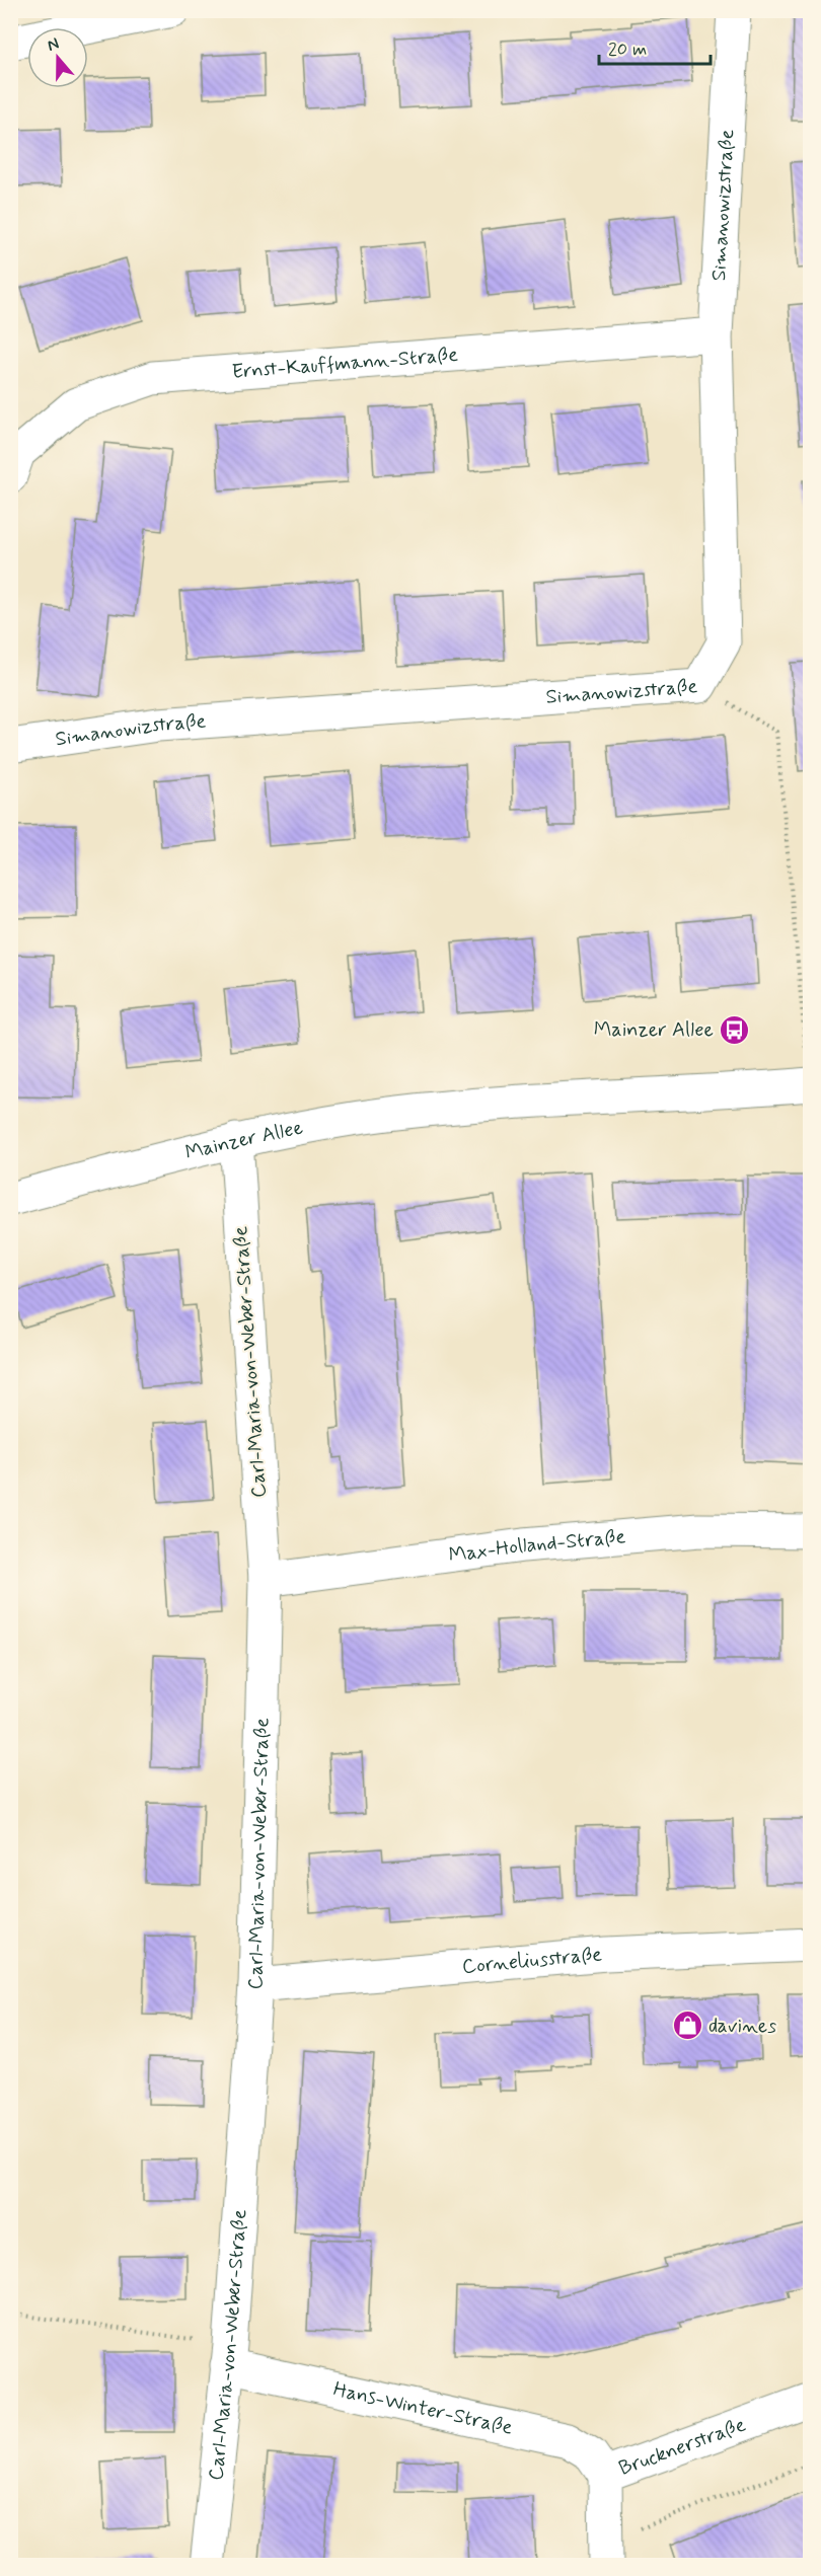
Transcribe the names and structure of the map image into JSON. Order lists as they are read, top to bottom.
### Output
{
  "streets": {
    "street": [
      "Simanowizstraße",
      "Ernst-Kauffmann-Straße",
      "Mainzer Allee",
      "Carl-Maria-von-Weber-Straße",
      "Max-Holland-Straße",
      "Corneliusstraße",
      "Hans-Winter-Straße",
      "Brucknerstraße"
    ]
  },
  "crossings": [
    ["Simanowizstraße", "Ernst-Kauffmann-Straße"],
    ["Mainzer Allee", "Carl-Maria-von-Weber-Straße"],
    ["Carl-Maria-von-Weber-Straße", "Max-Holland-Straße"],
    ["Carl-Maria-von-Weber-Straße", "Corneliusstraße"],
    ["Carl-Maria-von-Weber-Straße", "Hans-Winter-Straße"],
    ["Hans-Winter-Straße", "Brucknerstraße"]
  ],
  "places": {
    "bus stop": ["Mainzer Allee"],
    "shop": ["davines"]
  },
  "scale_bar": "20 m",
  "north": "top"
}
